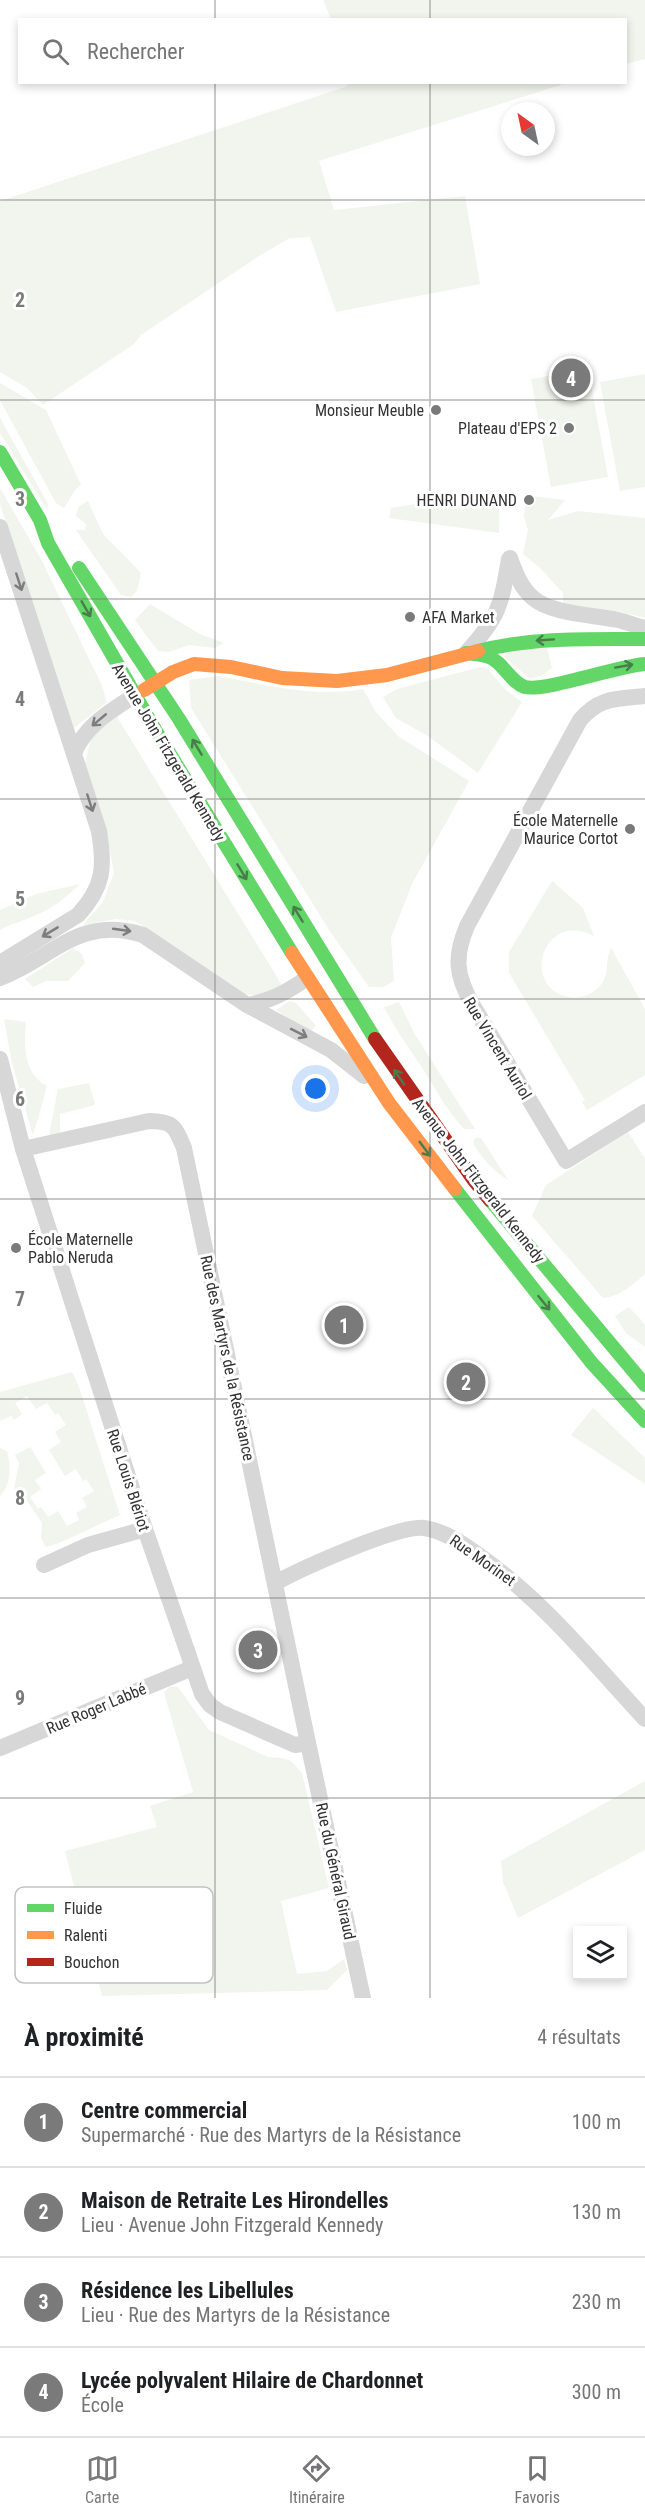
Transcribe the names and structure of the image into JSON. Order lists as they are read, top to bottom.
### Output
{
  "streets": {
    "main road": ["Avenue John Fitzgerald Kennedy"],
    "street": [
      "Rue Vincent Auriol",
      "Rue des Martyrs de la Résistance",
      "Rue Louis Blériot",
      "Rue Morinet",
      "Rue Roger Labbé",
      "Rue du Général Giraud"
    ]
  },
  "crossings": [
    ["Rue des Martyrs de la Résistance", "Rue Louis Blériot"],
    ["Rue des Martyrs de la Résistance", "Rue Morinet"],
    ["Rue des Martyrs de la Résistance", "Rue du Général Giraud"],
    ["Rue Louis Blériot", "Rue Roger Labbé"],
    ["Rue Louis Blériot", "Rue du Général Giraud"]
  ],
  "places": [
    "Monsieur Meuble",
    "Plateau d'EPS 2",
    "HENRI DUNAND",
    "AFA Market",
    "École Maternelle Maurice Cortot",
    "École Maternelle Pablo Neruda"
  ],
  "legend": ["Fluide", "Ralenti", "Bouchon"],
  "north": "top left",
  "page": {
    "search": "Rechercher",
    "pins": [
      "4",
      "1",
      "2",
      "3"
    ],
    "heading": ["À proximité", "4 résultats"],
    "list": [
      {
        "mark": "1",
        "name": "Centre commercial",
        "note": "Supermarché · Rue des Martyrs de la Résistance",
        "value": "100 m"
      },
      {
        "mark": "2",
        "name": "Maison de Retraite Les Hirondelles",
        "note": "Lieu · Avenue John Fitzgerald Kennedy",
        "value": "130 m"
      },
      {
        "mark": "3",
        "name": "Résidence les Libellules",
        "note": "Lieu · Rue des Martyrs de la Résistance",
        "value": "230 m"
      },
      {
        "mark": "4",
        "name": "Lycée polyvalent Hilaire de Chardonnet",
        "note": "École",
        "value": "300 m"
      }
    ],
    "nav": ["Carte", "Itinéraire", "Favoris"]
  },
  "grid": {
    "rows": [
      "2",
      "3",
      "4",
      "5",
      "6",
      "7",
      "8",
      "9"
    ]
  }
}
